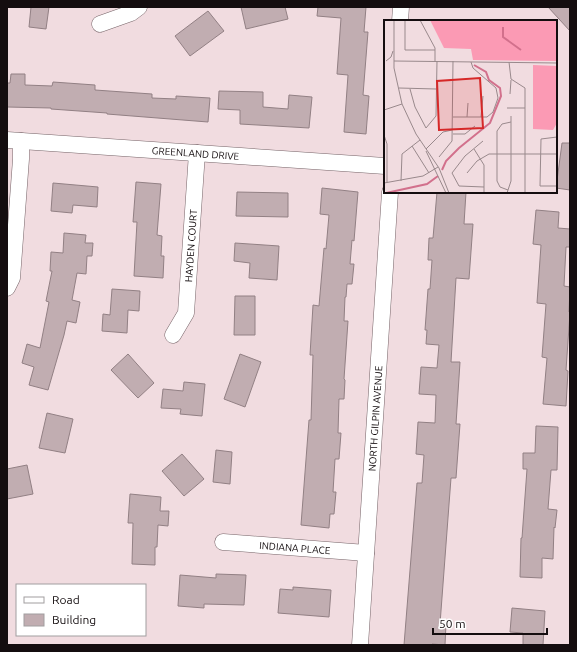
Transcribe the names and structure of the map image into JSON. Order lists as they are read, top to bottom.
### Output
{
  "streets": {
    "street": [
      "GREENLAND DRIVE",
      "HAYDEN COURT",
      "NORTH GILPIN AVENUE",
      "INDIANA PLACE"
    ]
  },
  "crossings": [
    ["GREENLAND DRIVE", "HAYDEN COURT"],
    ["NORTH GILPIN AVENUE", "INDIANA PLACE"]
  ],
  "legend": ["Road", "Building"],
  "scale_bar": "50 m"
}
